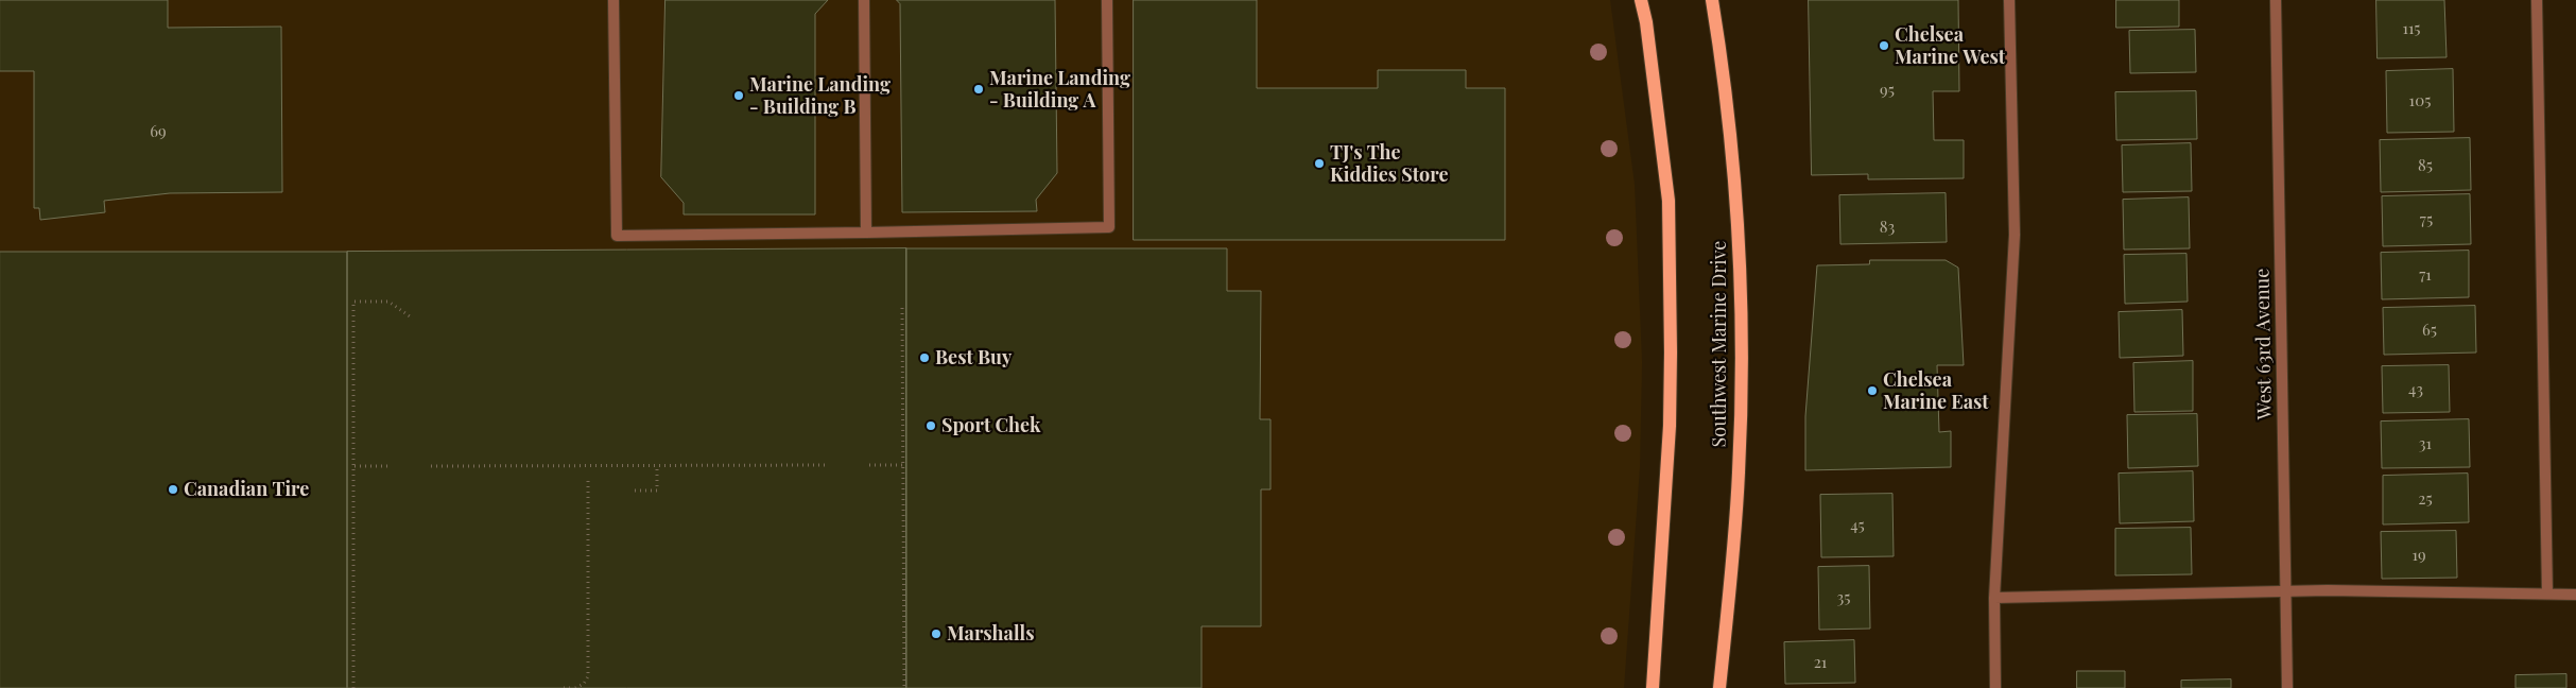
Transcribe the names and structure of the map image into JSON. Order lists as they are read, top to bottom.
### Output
{
  "streets": {
    "main road": ["Southwest Marine Drive"],
    "street": ["West 63rd Avenue"]
  },
  "places": [
    "Chelsea Marine West",
    "Marine Landing - Building A",
    "Marine Landing - Building B",
    "TJ's The Kiddies Store",
    "Best Buy",
    "Chelsea Marine East",
    "Sport Chek",
    "Canadian Tire",
    "Marshalls"
  ],
  "house_numbers": [
    "115",
    "95",
    "105",
    "69",
    "85",
    "75",
    "83",
    "71",
    "65",
    "43",
    "31",
    "25",
    "45",
    "19",
    "35",
    "21"
  ]
}
